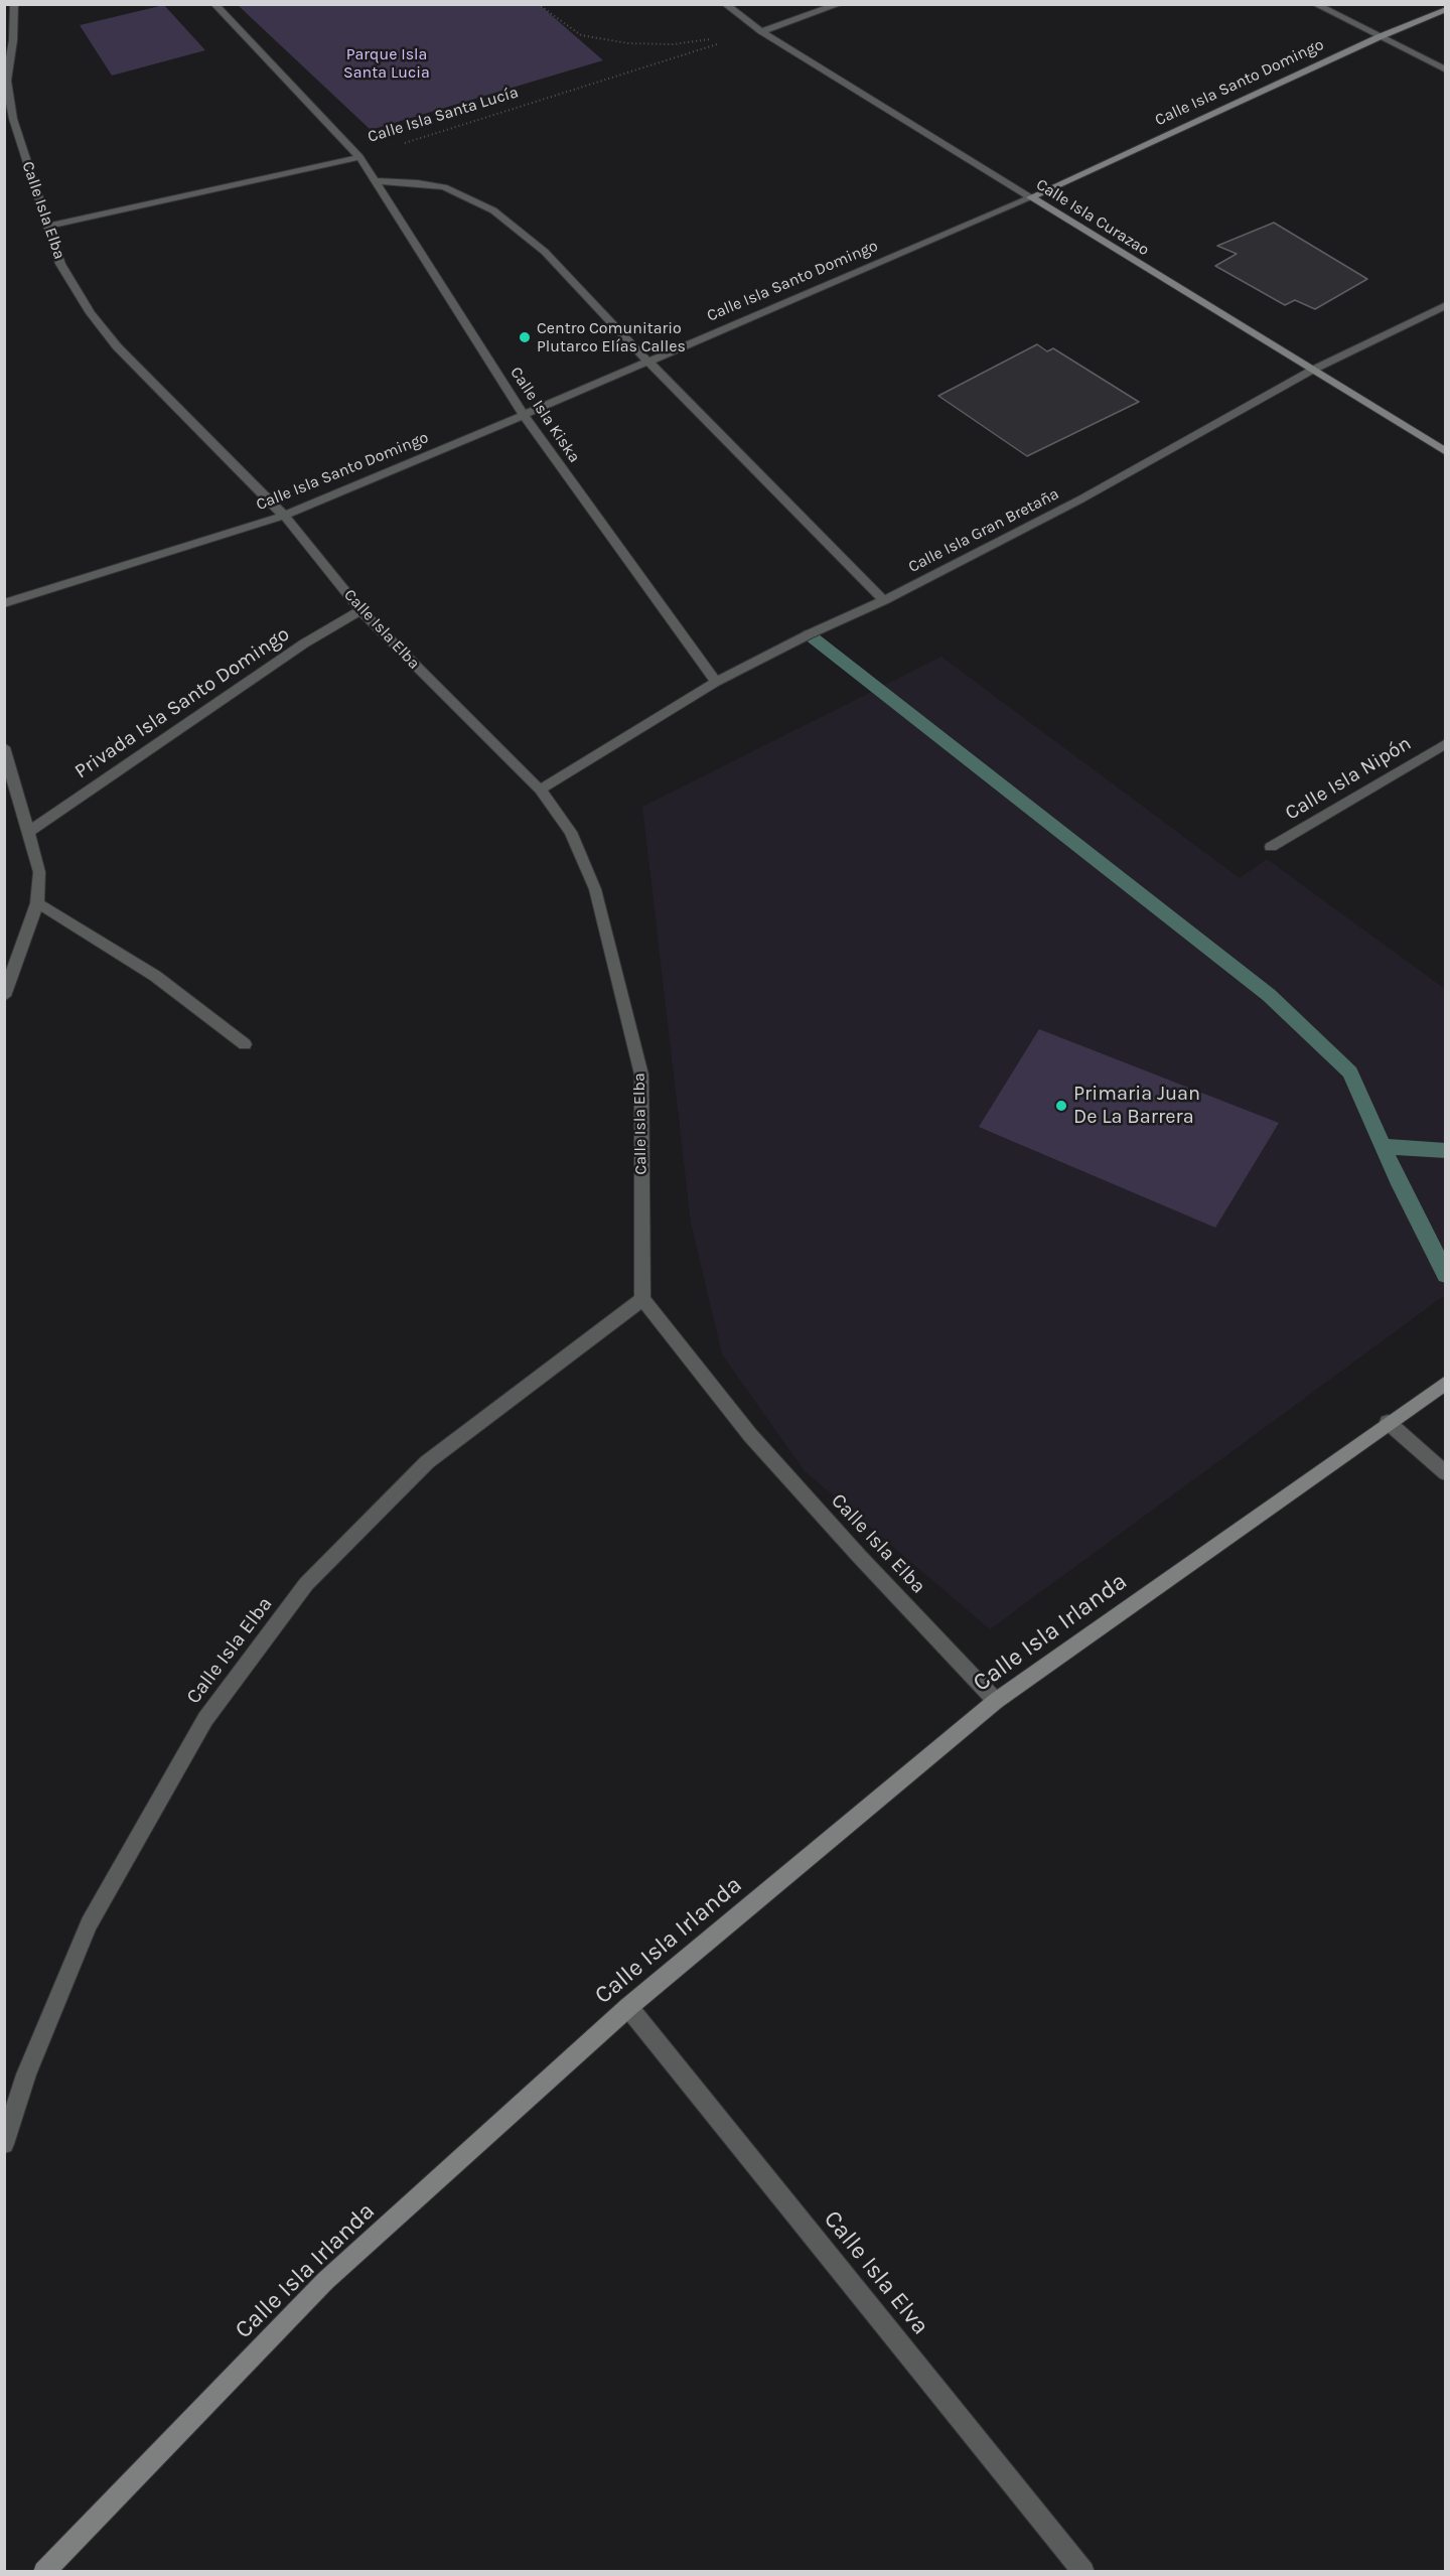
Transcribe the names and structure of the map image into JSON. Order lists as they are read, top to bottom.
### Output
{
  "streets": {
    "street": [
      "Calle Isla Santo Domingo",
      "Calle Isla Santa Lucía",
      "Calle Isla Elba",
      "Calle Isla Curazao",
      "Calle Isla Kiska",
      "Calle Isla Gran Bretaña",
      "Privada Isla Santo Domingo",
      "Calle Isla Nipón",
      "Calle Isla Irlanda",
      "Calle Isla Elva"
    ]
  },
  "crossings": [
    ["Calle Isla Santo Domingo", "Calle Isla Elba"],
    ["Calle Isla Santo Domingo", "Calle Isla Curazao"],
    ["Calle Isla Santo Domingo", "Calle Isla Kiska"],
    ["Calle Isla Santa Lucía", "Calle Isla Elba"],
    ["Calle Isla Santa Lucía", "Calle Isla Curazao"],
    ["Calle Isla Santa Lucía", "Calle Isla Kiska"],
    ["Calle Isla Elba", "Calle Isla Gran Bretaña"],
    ["Calle Isla Elba", "Privada Isla Santo Domingo"],
    ["Calle Isla Elba", "Calle Isla Irlanda"],
    ["Calle Isla Curazao", "Calle Isla Gran Bretaña"],
    ["Calle Isla Kiska", "Calle Isla Gran Bretaña"],
    ["Calle Isla Irlanda", "Calle Isla Elva"]
  ],
  "parks": ["Parque Isla Santa Lucia"],
  "places": ["Centro Comunitario Plutarco Elías Calles", "Primaria Juan De La Barrera"]
}
